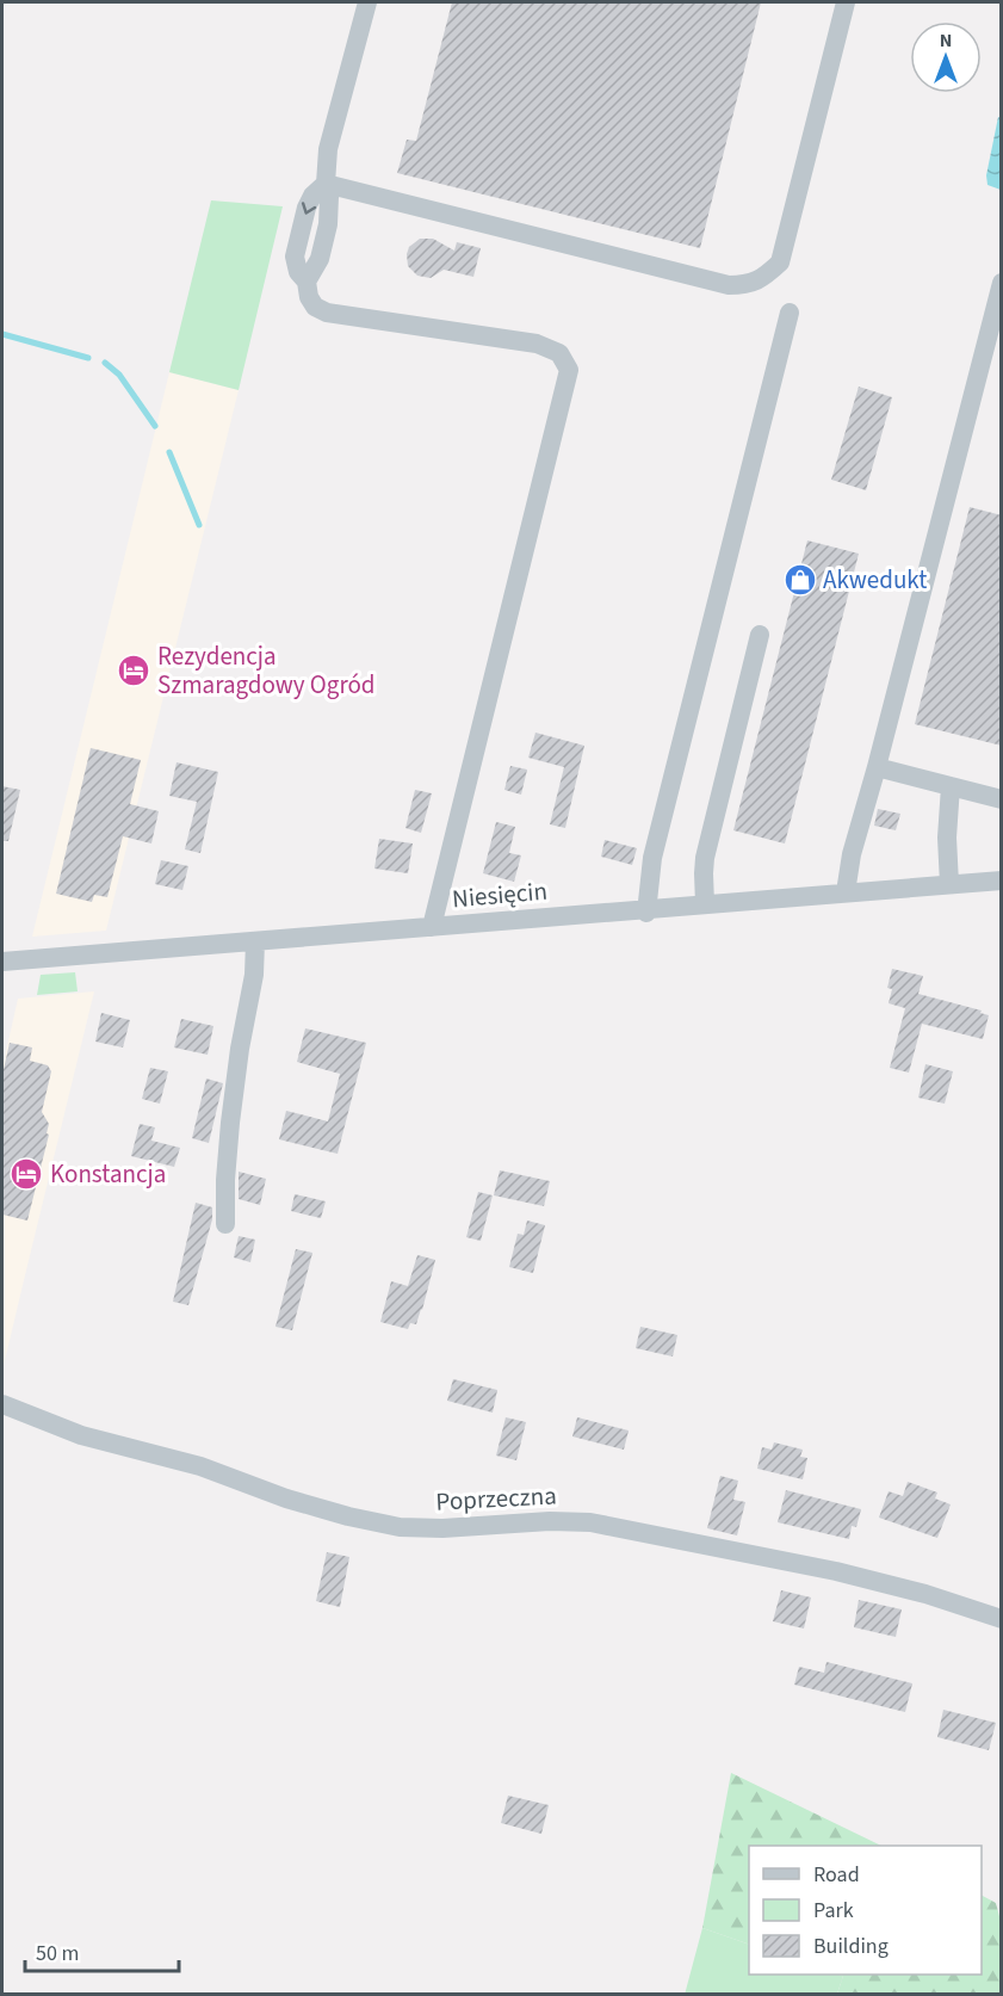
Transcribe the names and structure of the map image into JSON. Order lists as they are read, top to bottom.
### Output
{
  "streets": {
    "street": ["Niesięcin", "Poprzeczna"]
  },
  "places": {
    "shop": ["Akwedukt"],
    "hotel": ["Rezydencja Szmaragdowy Ogród", "Konstancja"]
  },
  "legend": ["Road", "Park", "Building"],
  "scale_bar": "50 m",
  "north": "top"
}
